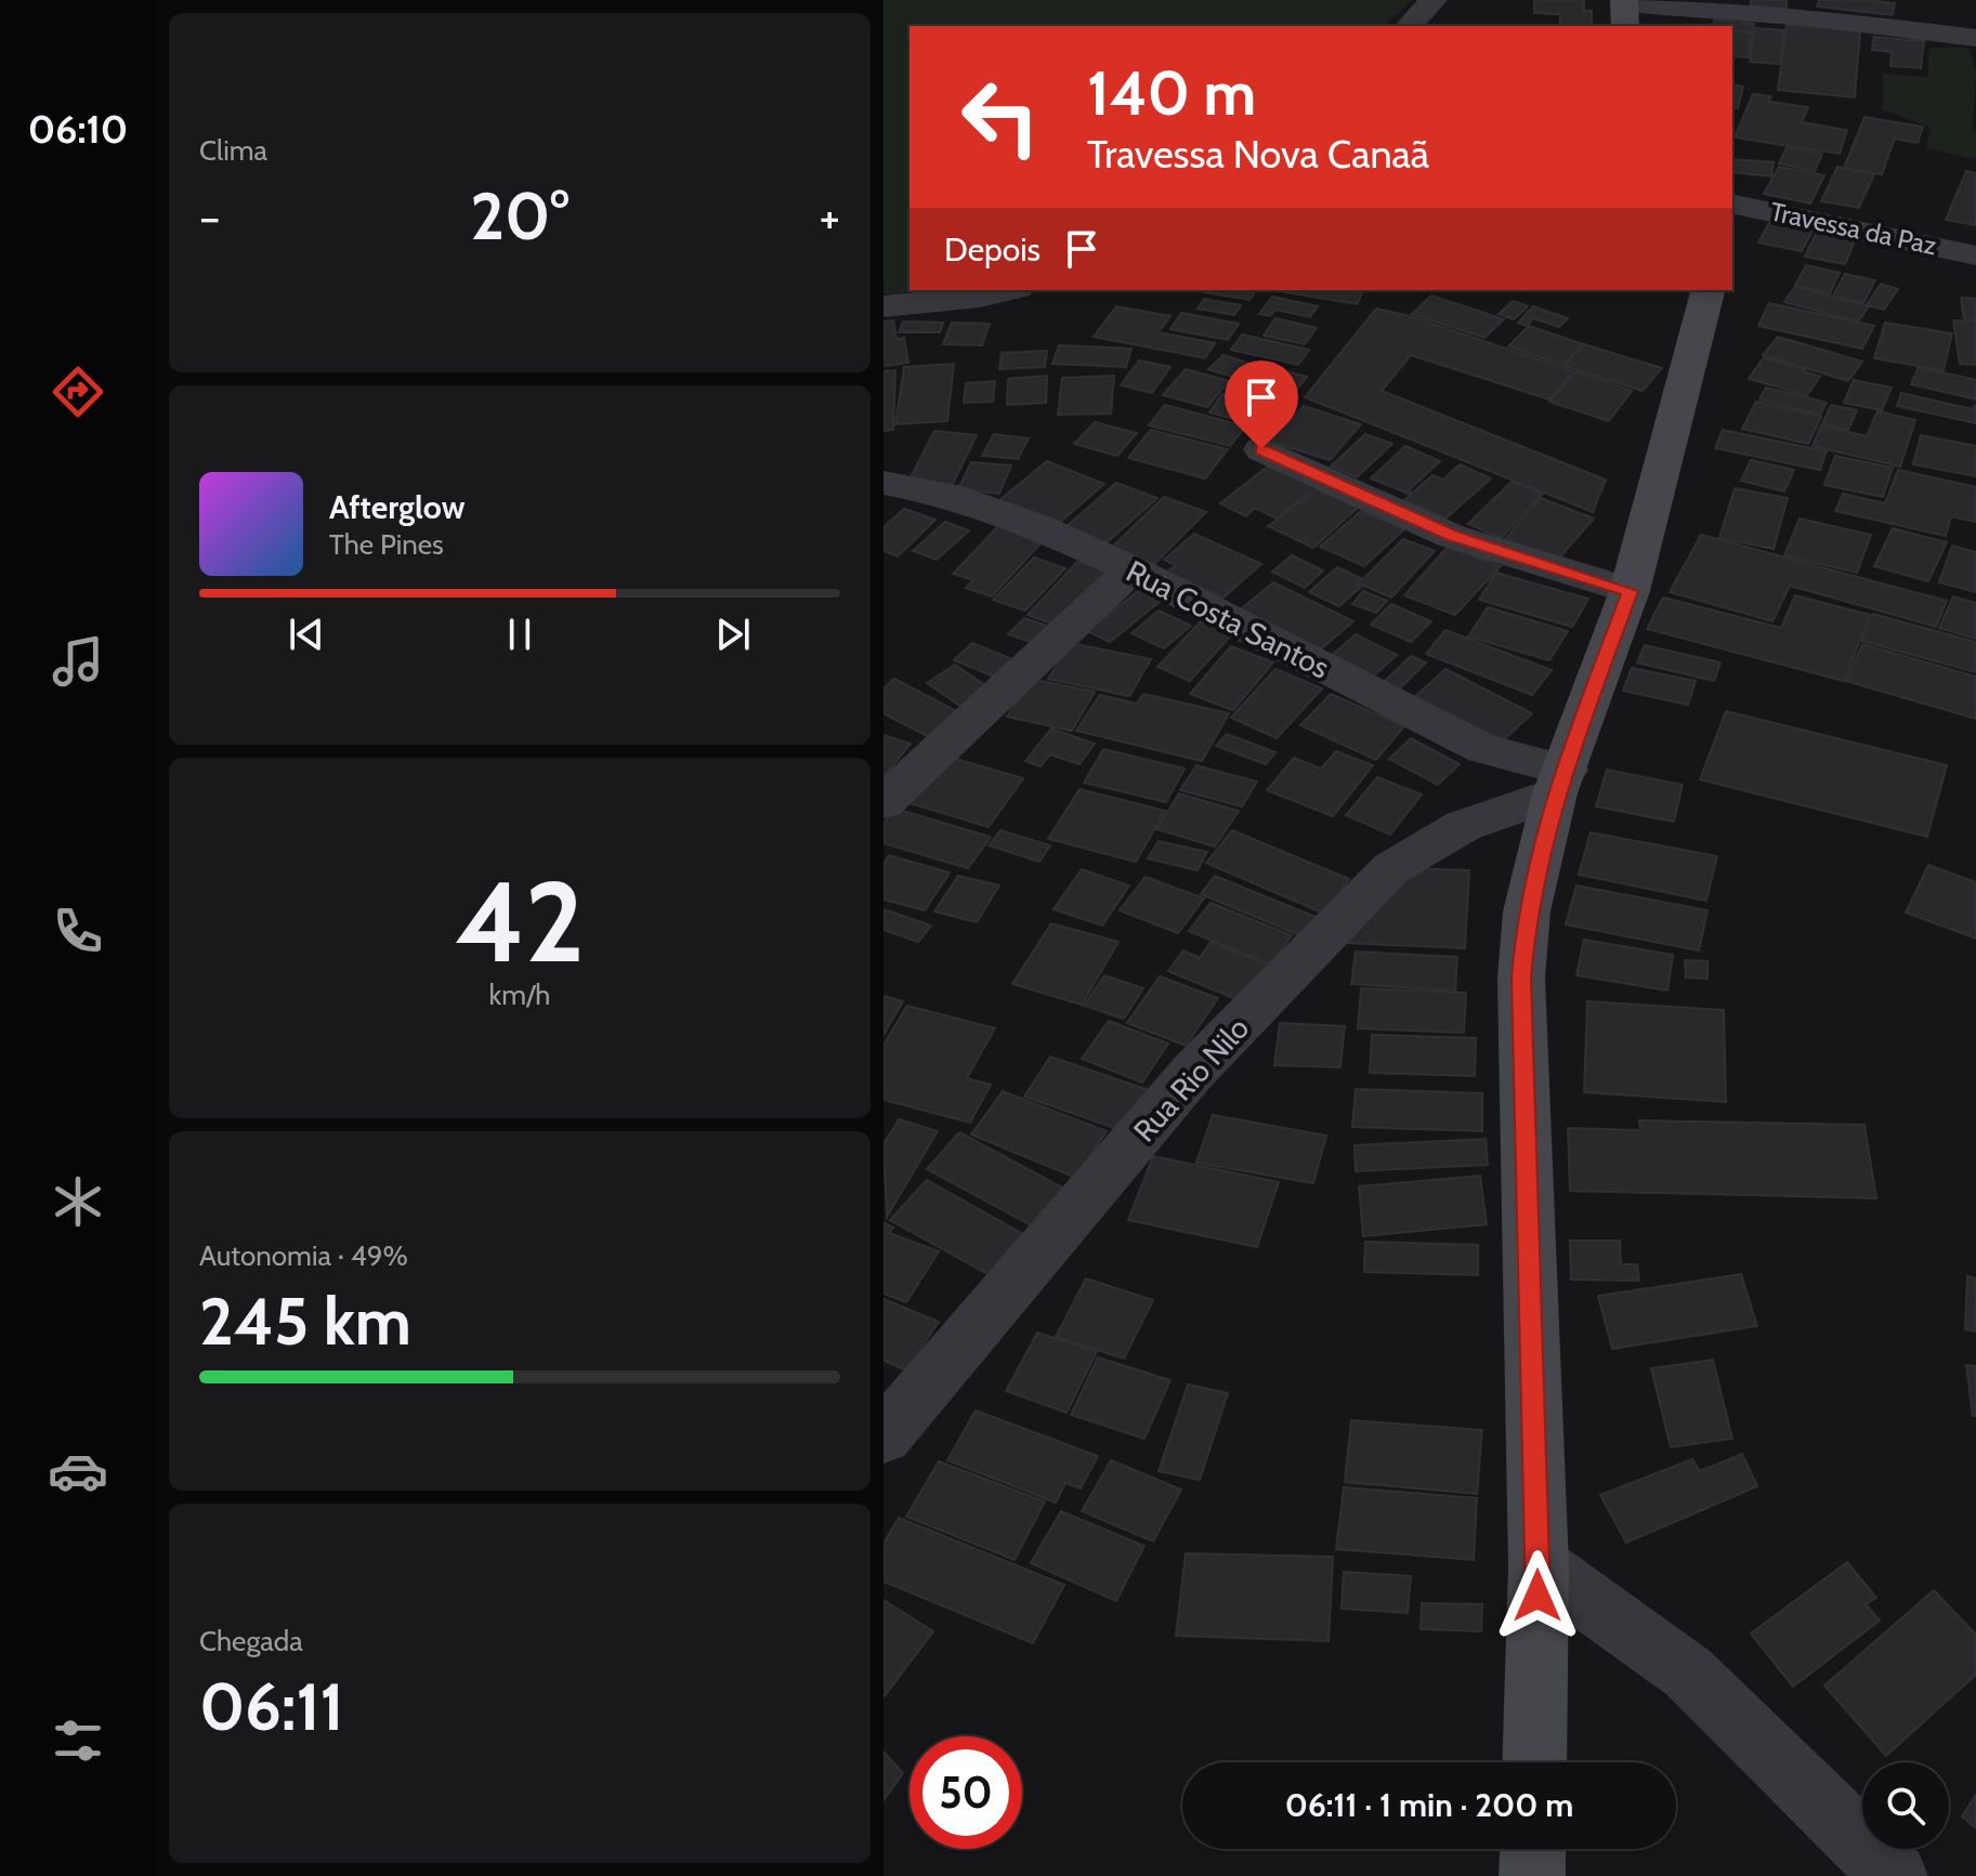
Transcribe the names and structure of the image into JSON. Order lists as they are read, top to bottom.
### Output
{
  "streets": {
    "street": ["Travessa da Paz", "Rua Costa Santos", "Rua Rio Nilo"]
  },
  "crossings": [
    ["Rua Costa Santos", "Rua Rio Nilo"]
  ],
  "page": {
    "tabs": "06:10",
    "tile": [
      "Clima",
      ["42", "km/h"],
      ["Autonomia · 49%", "245 km"],
      ["Chegada", "06:11"]
    ],
    "turn": ["140 m", "Travessa Nova Canaã"],
    "heat": ["−", "20°", "+"],
    "then": "Depois",
    "song": ["Afterglow", "The Pines"],
    "limit": "50",
    "trip": "06:11 · 1 min · 200 m"
  }
}
